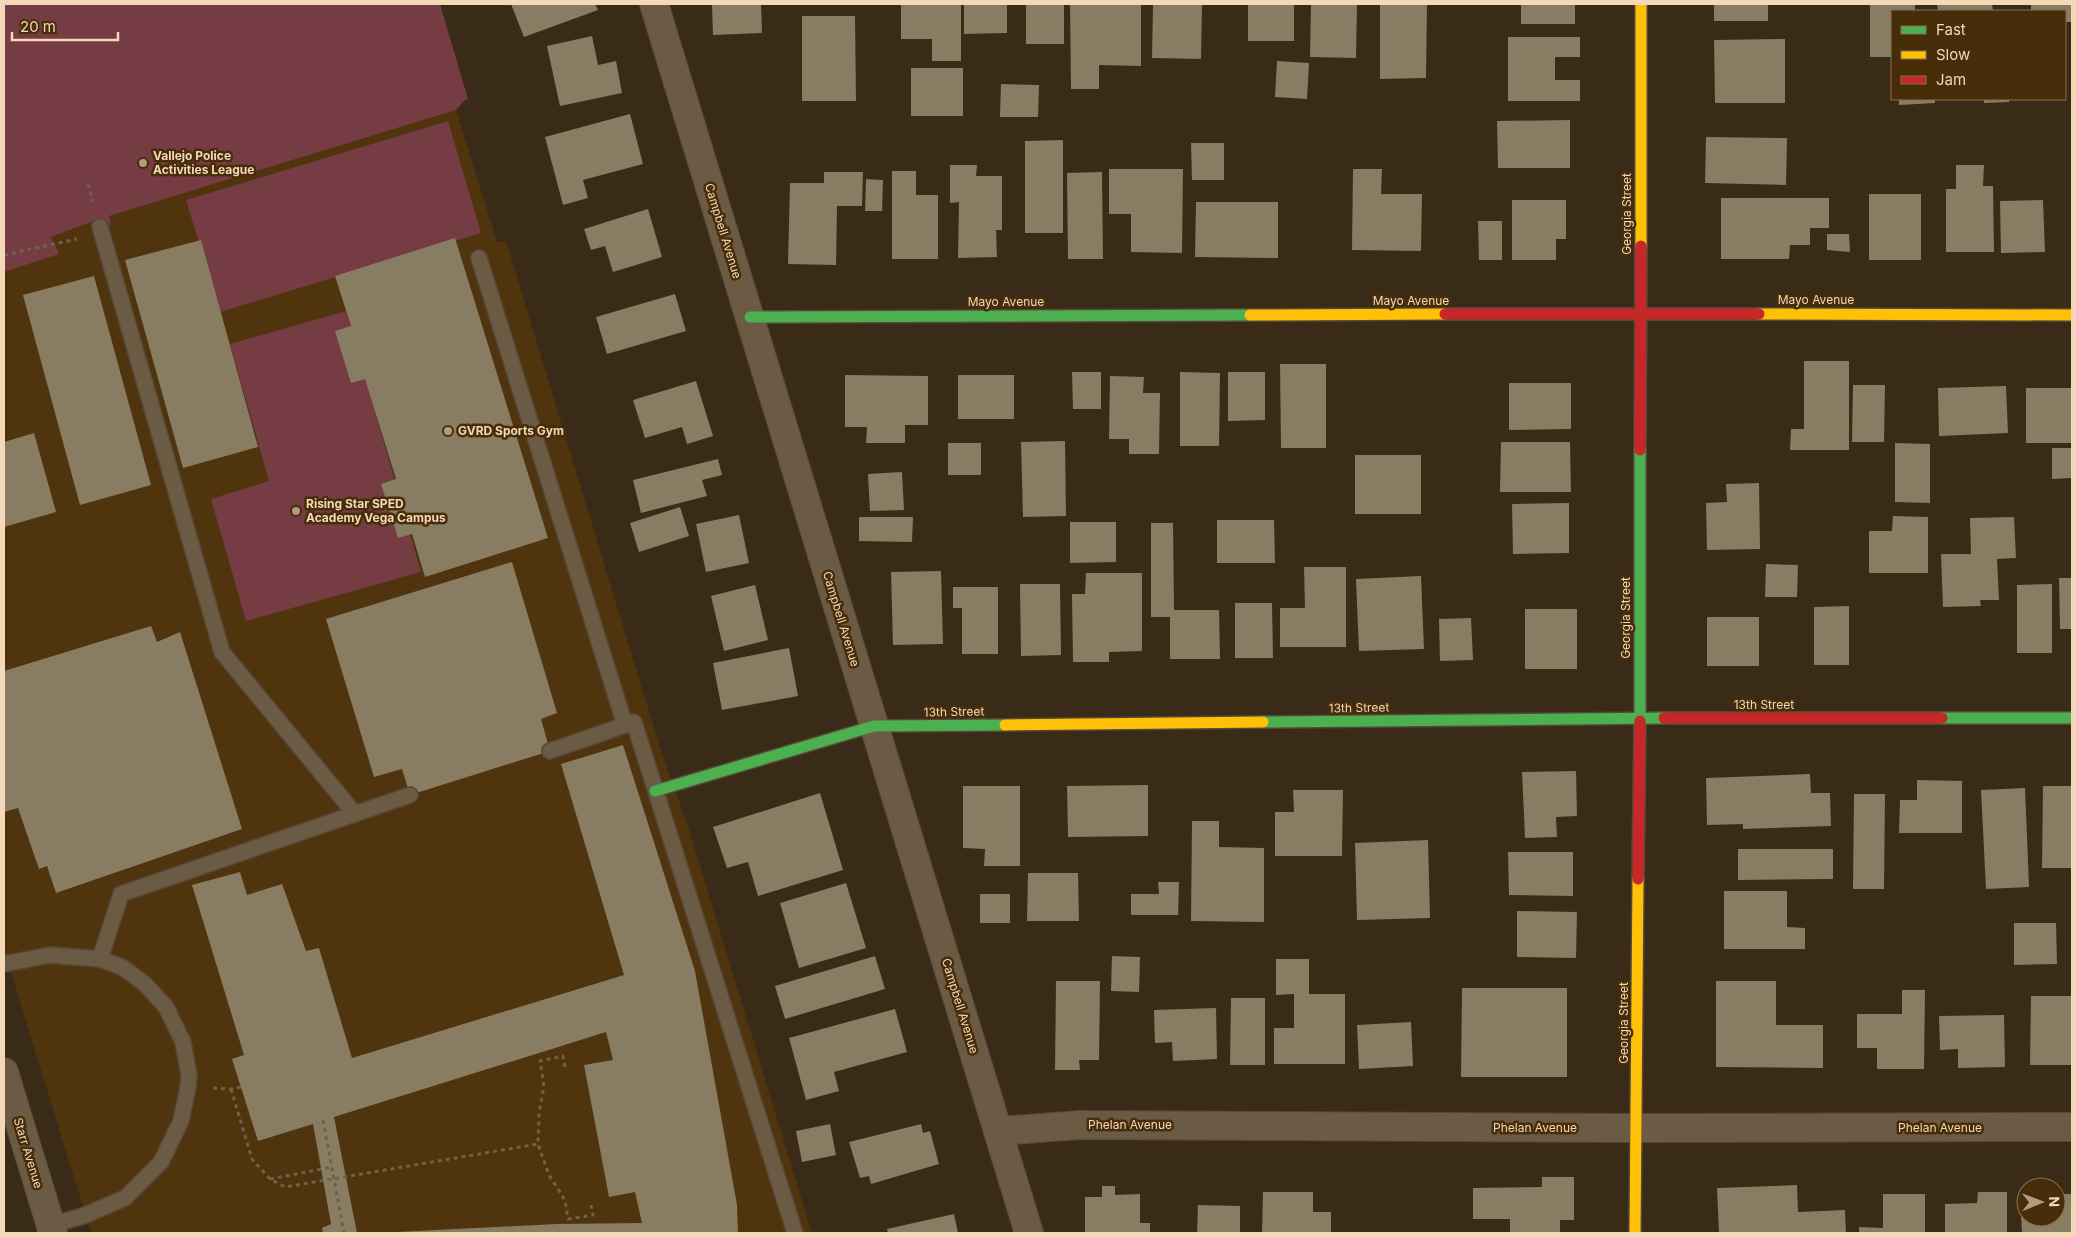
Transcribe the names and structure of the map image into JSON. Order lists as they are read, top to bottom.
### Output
{
  "streets": {
    "street": [
      "Georgia Street",
      "Campbell Avenue",
      "Mayo Avenue",
      "13th Street",
      "Phelan Avenue",
      "Starr Avenue"
    ]
  },
  "crossings": [
    ["Georgia Street", "Mayo Avenue"],
    ["Georgia Street", "13th Street"],
    ["Georgia Street", "Phelan Avenue"],
    ["Campbell Avenue", "Mayo Avenue"],
    ["Campbell Avenue", "13th Street"],
    ["Campbell Avenue", "Phelan Avenue"]
  ],
  "places": ["Vallejo Police Activities League", "GVRD Sports Gym", "Rising Star SPED Academy Vega Campus"],
  "legend": ["Fast", "Slow", "Jam"],
  "scale_bar": "20 m",
  "north": "right"
}
